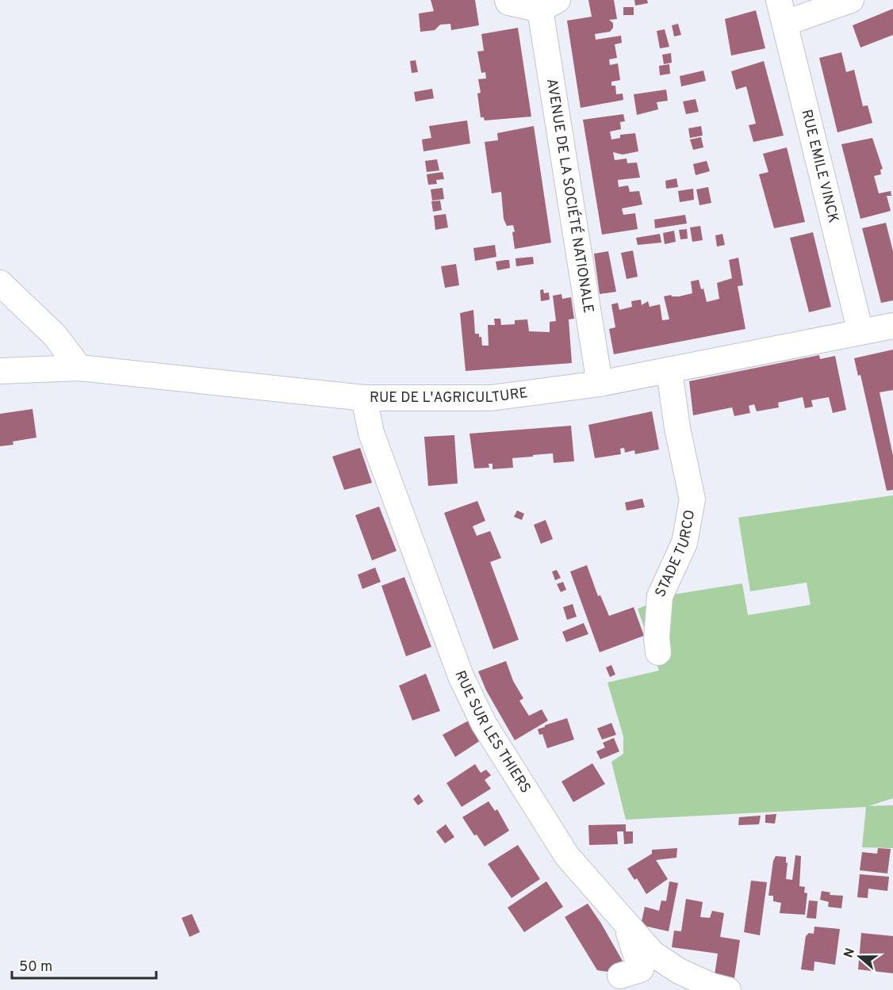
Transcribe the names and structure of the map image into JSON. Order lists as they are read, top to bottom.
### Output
{
  "streets": {
    "street": [
      "RUE EMILE VINCK",
      "AVENUE DE LA SOCIÉTÉ NATIONALE",
      "RUE DE L'AGRICULTURE",
      "STADE TURCO",
      "RUE SUR LES THIERS"
    ]
  },
  "crossings": [
    ["RUE EMILE VINCK", "RUE DE L'AGRICULTURE"],
    ["AVENUE DE LA SOCIÉTÉ NATIONALE", "RUE DE L'AGRICULTURE"],
    ["RUE DE L'AGRICULTURE", "STADE TURCO"],
    ["RUE DE L'AGRICULTURE", "RUE SUR LES THIERS"]
  ],
  "scale_bar": "50 m",
  "north": "left"
}
